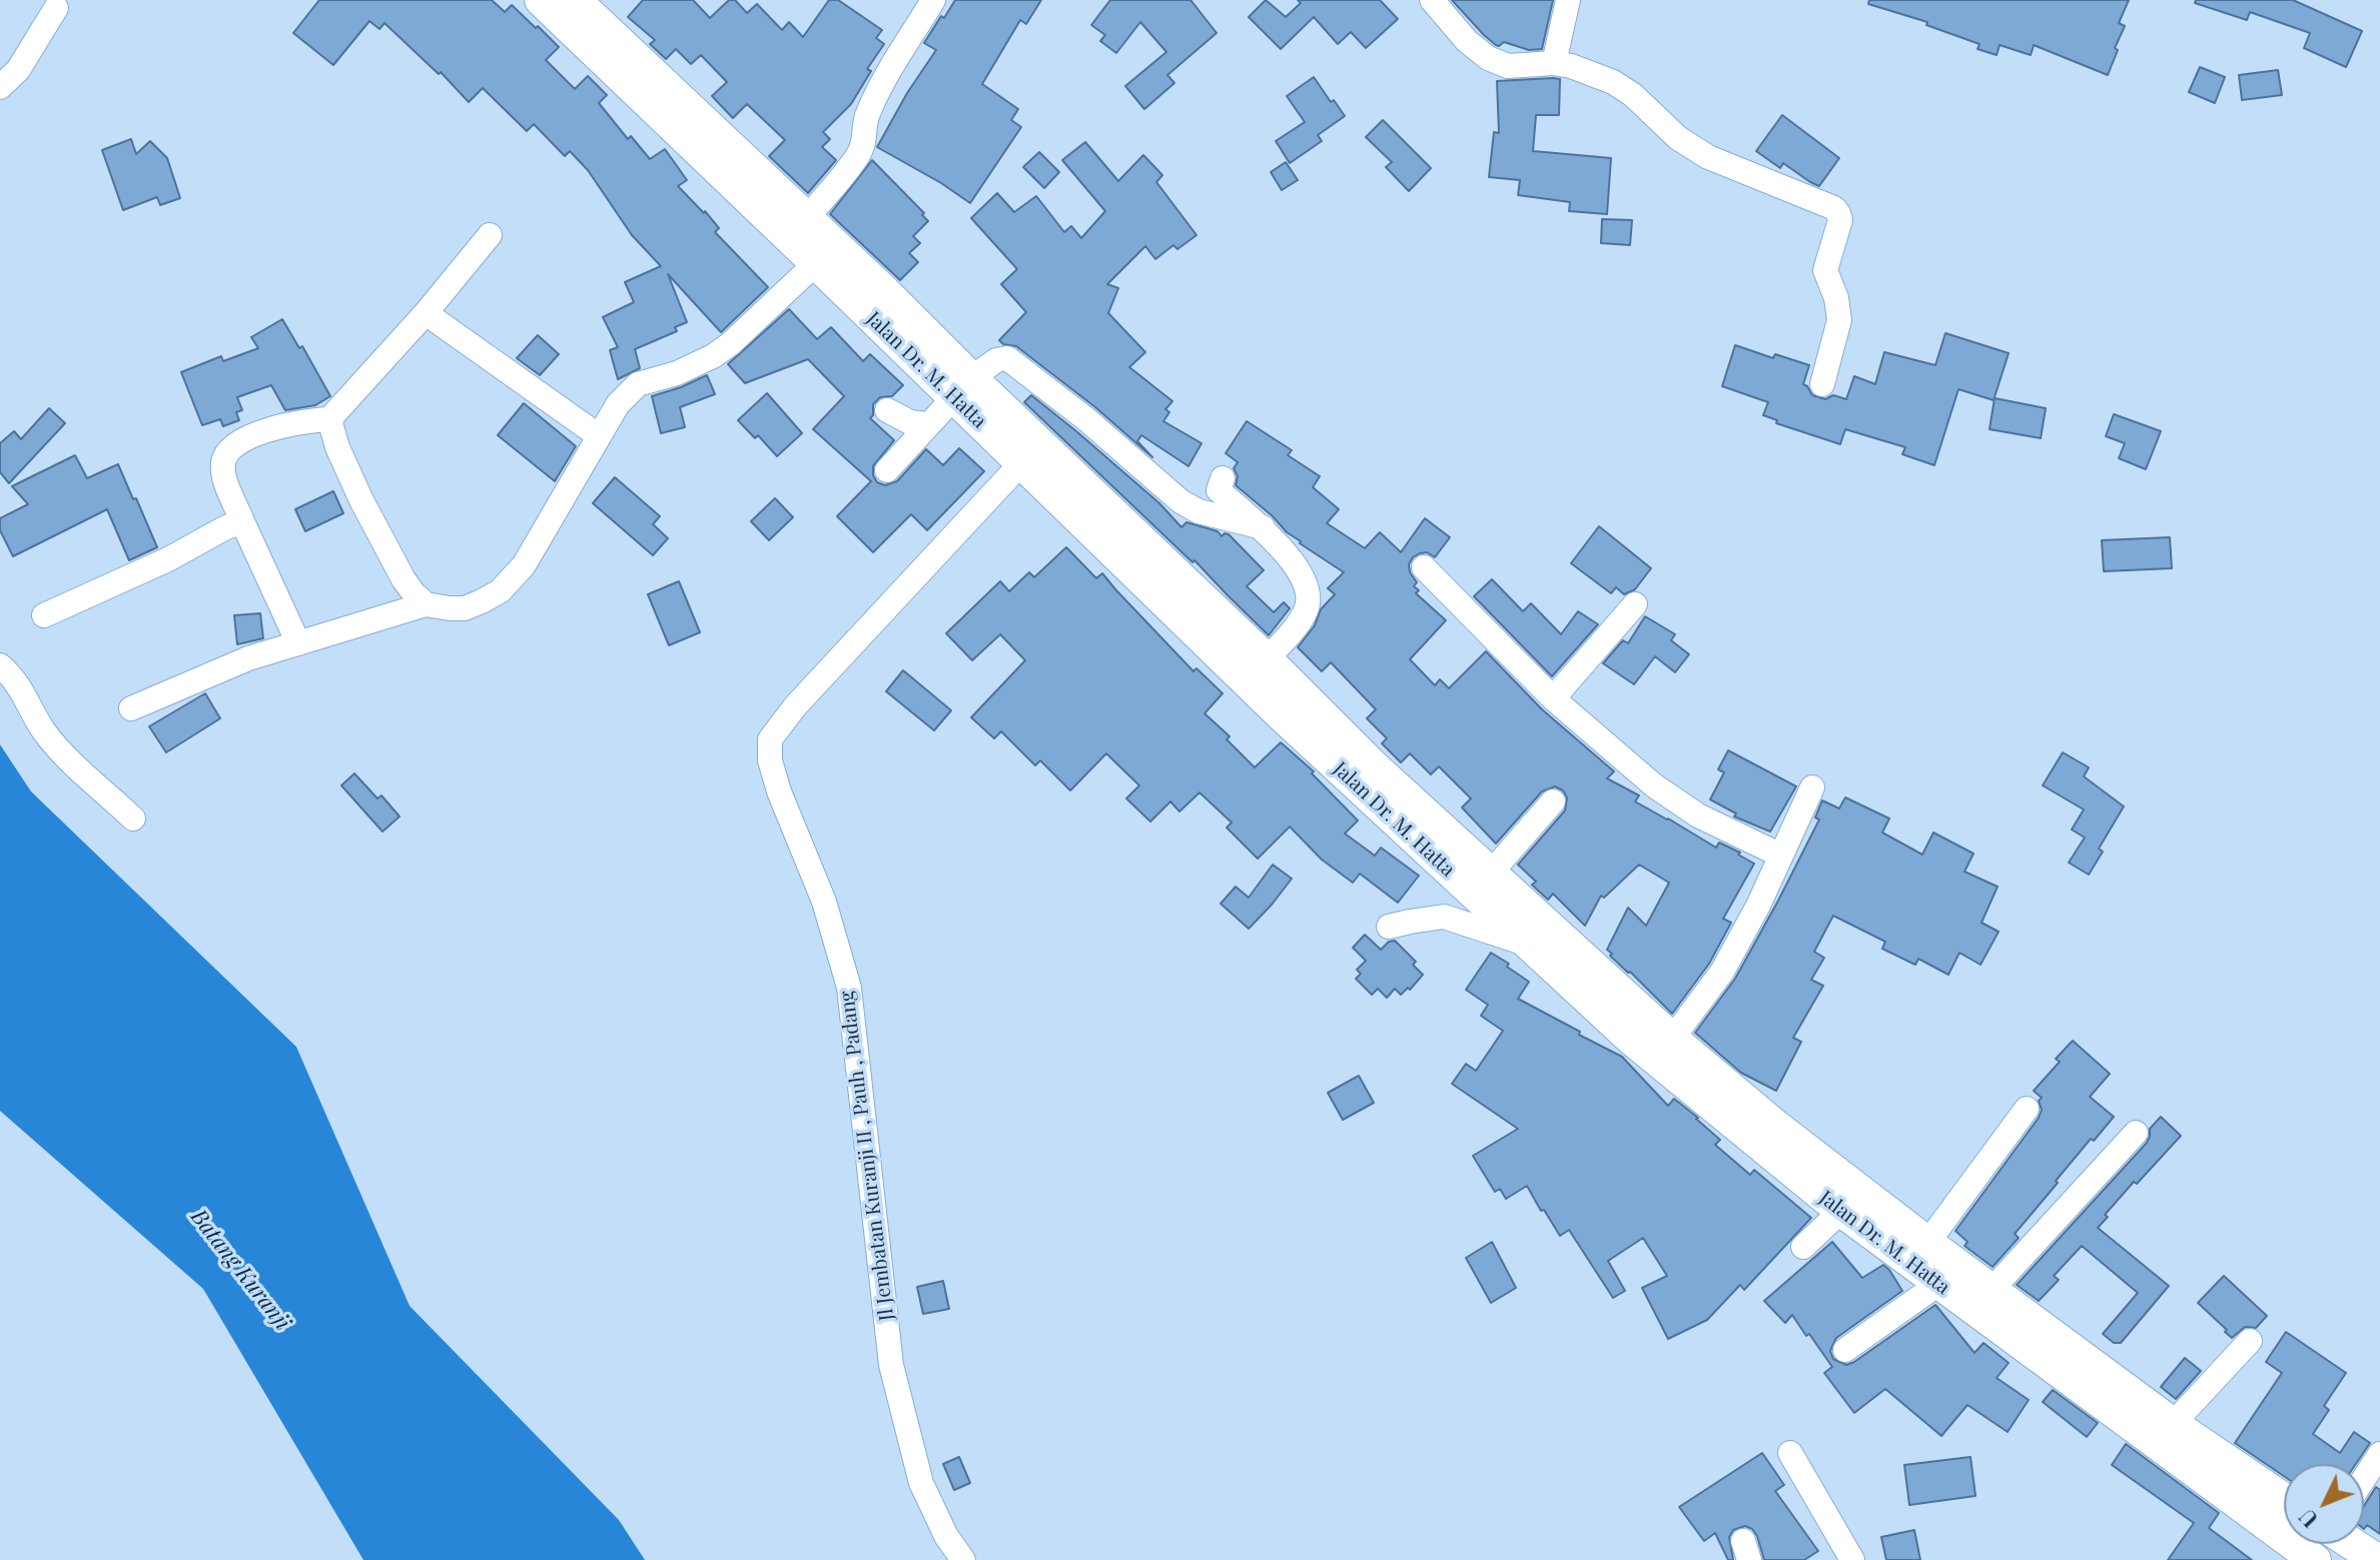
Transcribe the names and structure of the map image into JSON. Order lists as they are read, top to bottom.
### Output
{
  "streets": {
    "main road": ["Jalan Dr. M. Hatta"],
    "street": ["Jl Jembatan Kuranji II , Pauh , Padang"]
  },
  "crossings": [
    ["Jalan Dr. M. Hatta", "Jl Jembatan Kuranji II , Pauh , Padang"]
  ],
  "water": ["Batang Kuranji"],
  "north": "bottom left"
}
